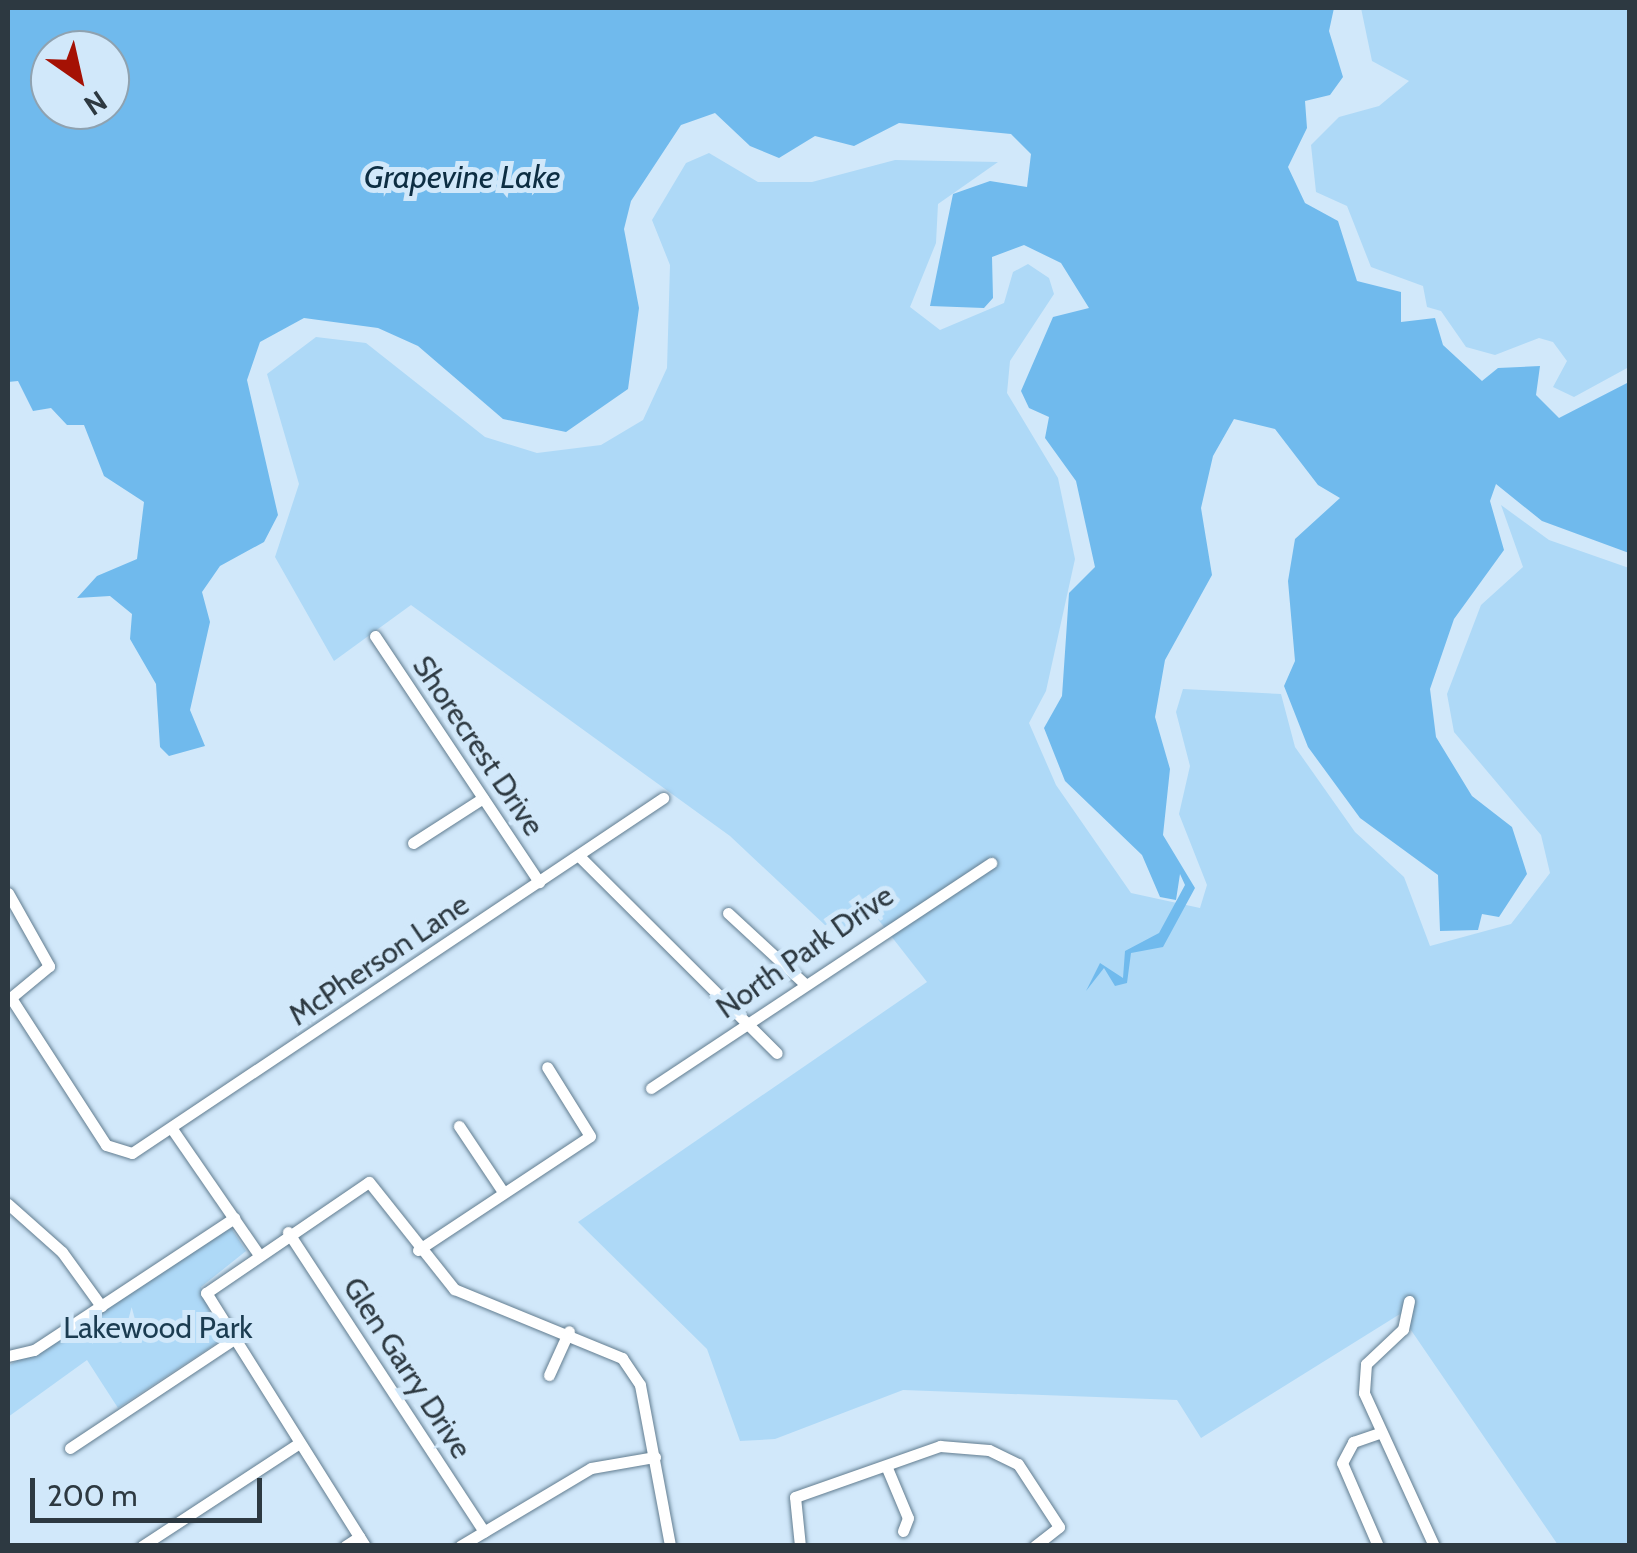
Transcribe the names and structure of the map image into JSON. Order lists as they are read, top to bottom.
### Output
{
  "streets": {
    "street": [
      "Shorecrest Drive",
      "North Park Drive",
      "McPherson Lane",
      "Glen Garry Drive"
    ]
  },
  "crossings": [
    ["Shorecrest Drive", "McPherson Lane"]
  ],
  "water": ["Grapevine Lake"],
  "parks": ["Lakewood Park"],
  "scale_bar": "200 m",
  "north": "bottom right"
}
